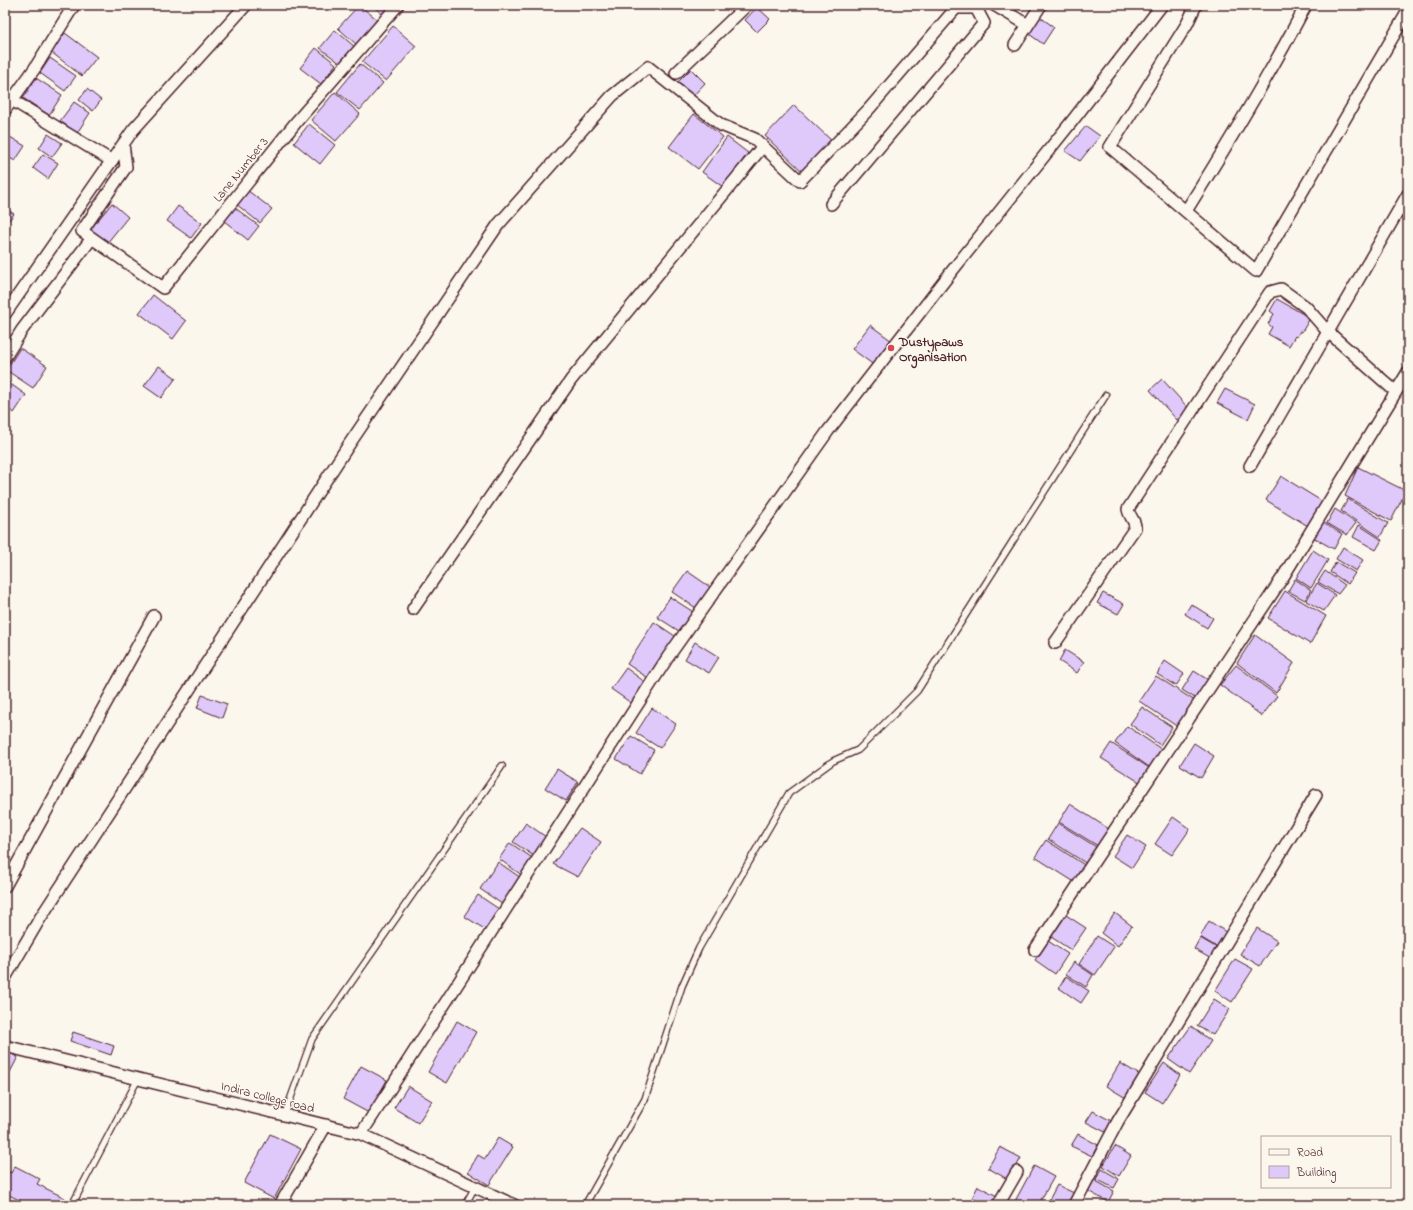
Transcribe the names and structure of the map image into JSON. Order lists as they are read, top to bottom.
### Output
{
  "streets": {
    "street": ["Lane Number 3", "Indira college road"]
  },
  "places": ["Dustypaws Organisation"],
  "legend": ["Road", "Building"]
}
